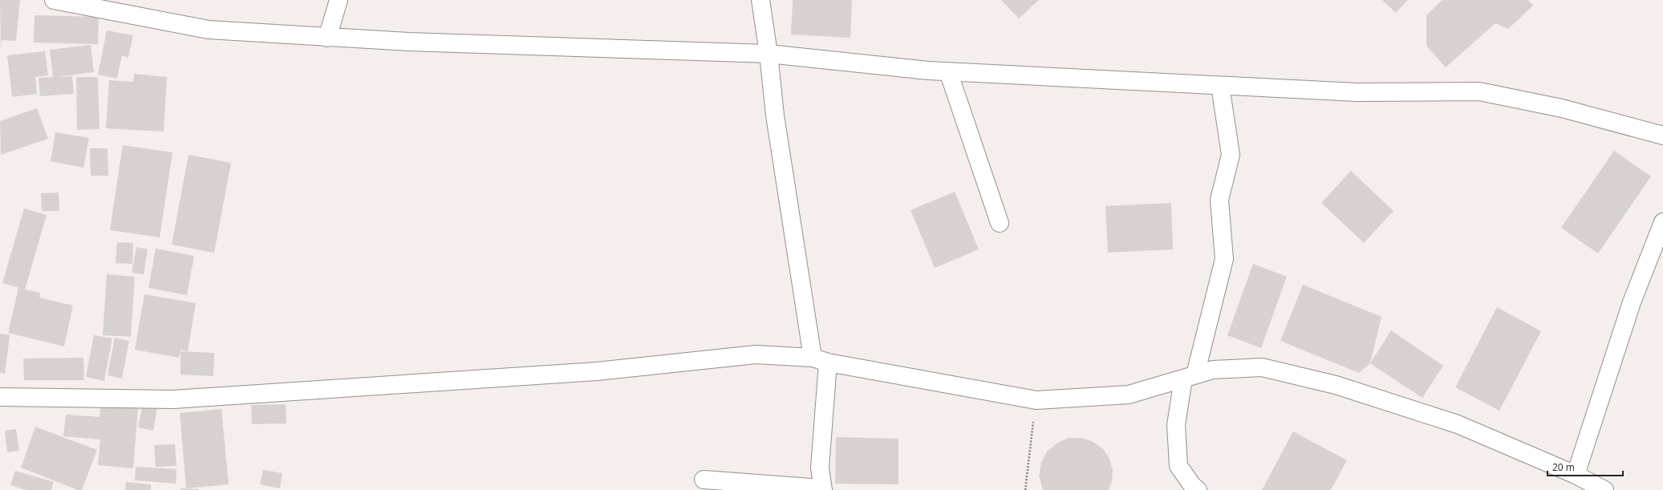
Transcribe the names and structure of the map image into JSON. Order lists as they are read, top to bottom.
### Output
{
  "scale_bar": "20 m"
}
